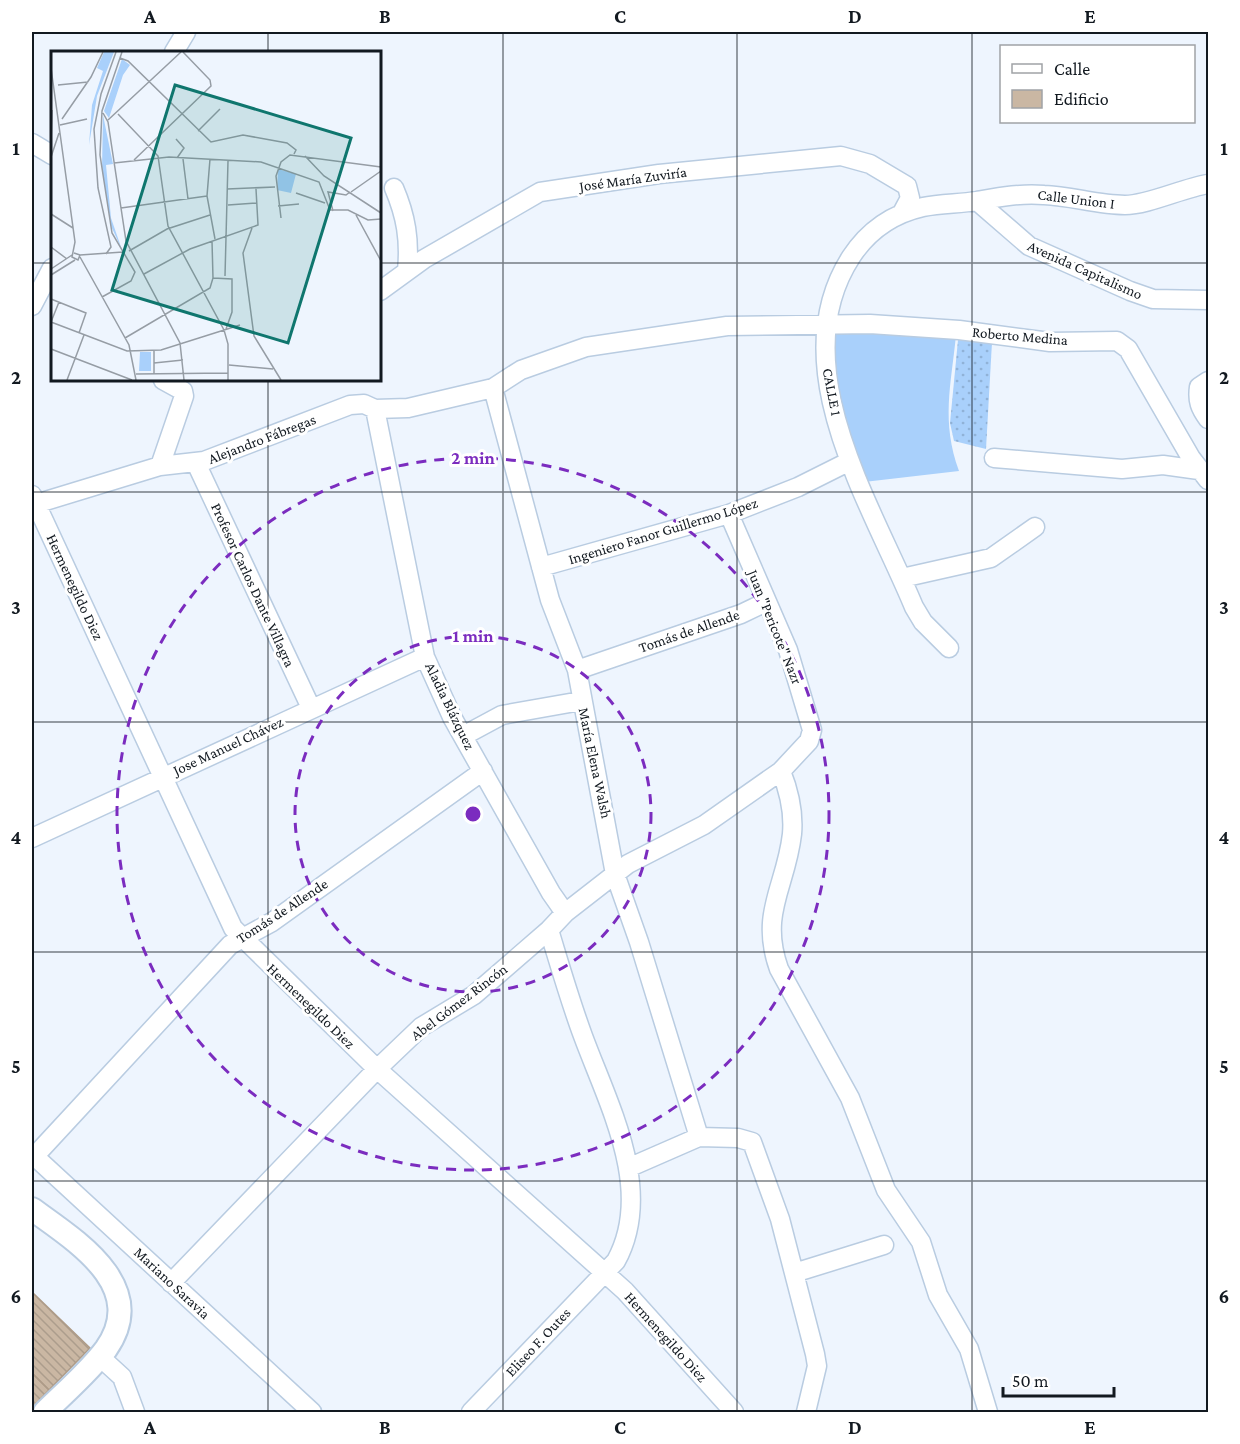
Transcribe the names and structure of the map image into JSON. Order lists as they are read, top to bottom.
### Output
{
  "streets": {
    "street": [
      "José María Zuviría",
      "Calle Union I",
      "Avenida Capitalismo",
      "Roberto Medina",
      "CALLE 1",
      "Alejandro Fábregas",
      "Ingeniero Fanor Guillermo López",
      "Profesor Carlos Dante Villagra",
      "Hermenegildo Diez",
      "Juan \"Pericote\" Nazr",
      "Tomás de Allende",
      "Aladia Blázquez",
      "Jose Manuel Chávez",
      "María Elena Walsh",
      "Abel Gómez Rincón",
      "Mariano Saravia",
      "Eliseo F. Outes"
    ]
  },
  "crossings": [
    ["José María Zuviría", "CALLE 1"],
    ["Calle Union I", "Avenida Capitalismo"],
    ["Calle Union I", "CALLE 1"],
    ["Avenida Capitalismo", "CALLE 1"],
    ["Roberto Medina", "CALLE 1"],
    ["Roberto Medina", "Alejandro Fábregas"],
    ["Roberto Medina", "María Elena Walsh"],
    ["CALLE 1", "Ingeniero Fanor Guillermo López"],
    ["Alejandro Fábregas", "Profesor Carlos Dante Villagra"],
    ["Alejandro Fábregas", "Hermenegildo Diez"],
    ["Alejandro Fábregas", "Aladia Blázquez"],
    ["Alejandro Fábregas", "María Elena Walsh"],
    ["Ingeniero Fanor Guillermo López", "Juan \"Pericote\" Nazr"],
    ["Ingeniero Fanor Guillermo López", "María Elena Walsh"],
    ["Profesor Carlos Dante Villagra", "Jose Manuel Chávez"],
    ["Hermenegildo Diez", "Tomás de Allende"],
    ["Hermenegildo Diez", "Jose Manuel Chávez"],
    ["Hermenegildo Diez", "Abel Gómez Rincón"],
    ["Hermenegildo Diez", "Eliseo F. Outes"],
    ["Juan \"Pericote\" Nazr", "Tomás de Allende"],
    ["Juan \"Pericote\" Nazr", "Abel Gómez Rincón"],
    ["Tomás de Allende", "Aladia Blázquez"],
    ["Tomás de Allende", "María Elena Walsh"],
    ["Tomás de Allende", "Mariano Saravia"],
    ["Aladia Blázquez", "Jose Manuel Chávez"],
    ["Aladia Blázquez", "Abel Gómez Rincón"],
    ["María Elena Walsh", "Abel Gómez Rincón"],
    ["Abel Gómez Rincón", "Mariano Saravia"],
    ["Abel Gómez Rincón", "Eliseo F. Outes"]
  ],
  "legend": ["Calle", "Edificio"],
  "scale_bar": "50 m",
  "grid": {
    "columns": [
      "A",
      "B",
      "C",
      "D",
      "E"
    ],
    "rows": [
      "1",
      "2",
      "3",
      "4",
      "5",
      "6"
    ]
  },
  "rings": ["2 min", "1 min"]
}
